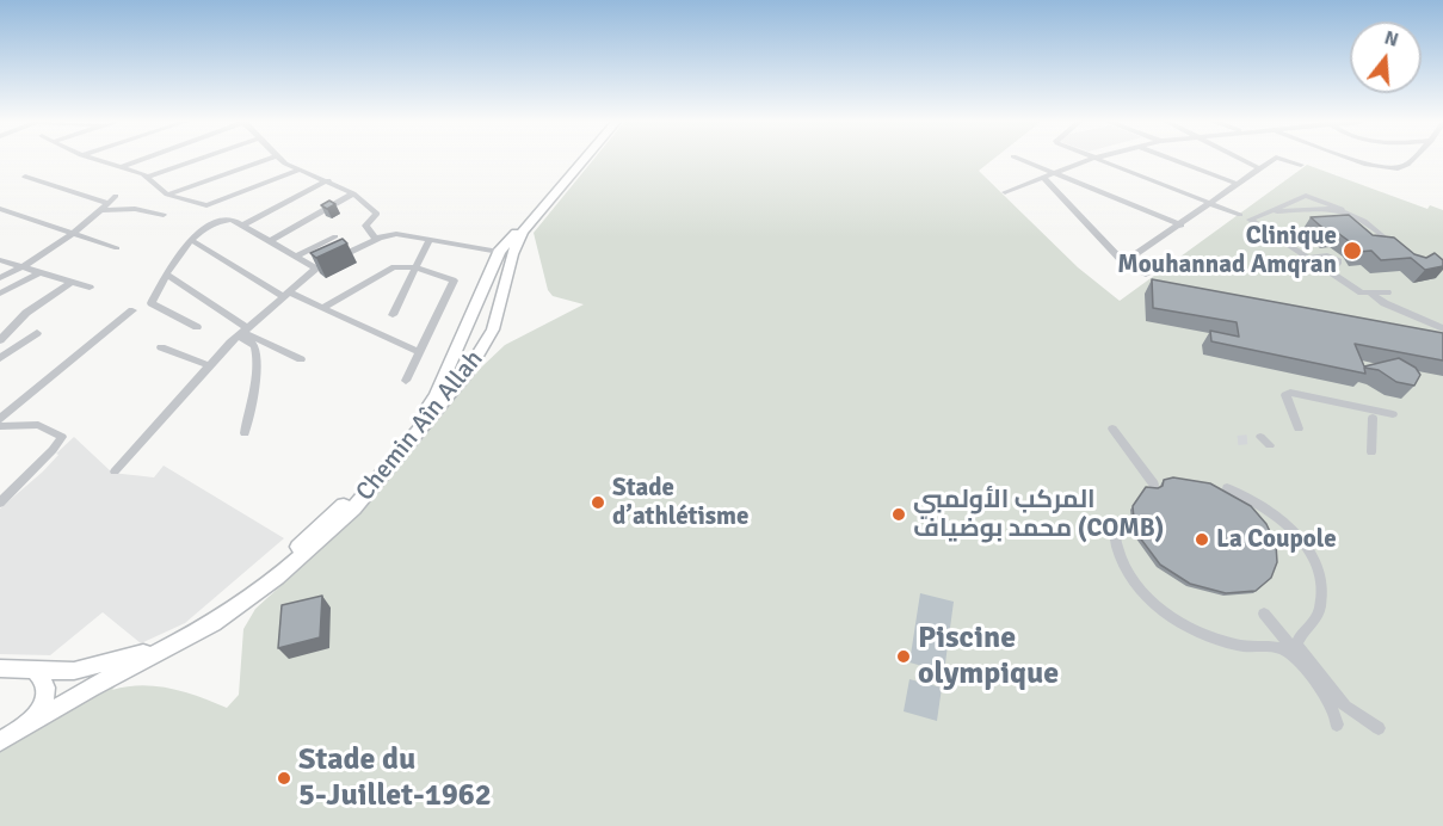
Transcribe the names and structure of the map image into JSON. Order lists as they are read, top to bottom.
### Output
{
  "streets": {
    "main road": ["Chemin Aîn Allah"]
  },
  "places": [
    "Clinique Mouhannad Amqran",
    "Stade d’athlétisme",
    "المركب الأولمبي محمد بوضياف (COMB)",
    "La Coupole",
    "Piscine olympique",
    "Stade du 5-Juillet-1962"
  ],
  "north": "top"
}
